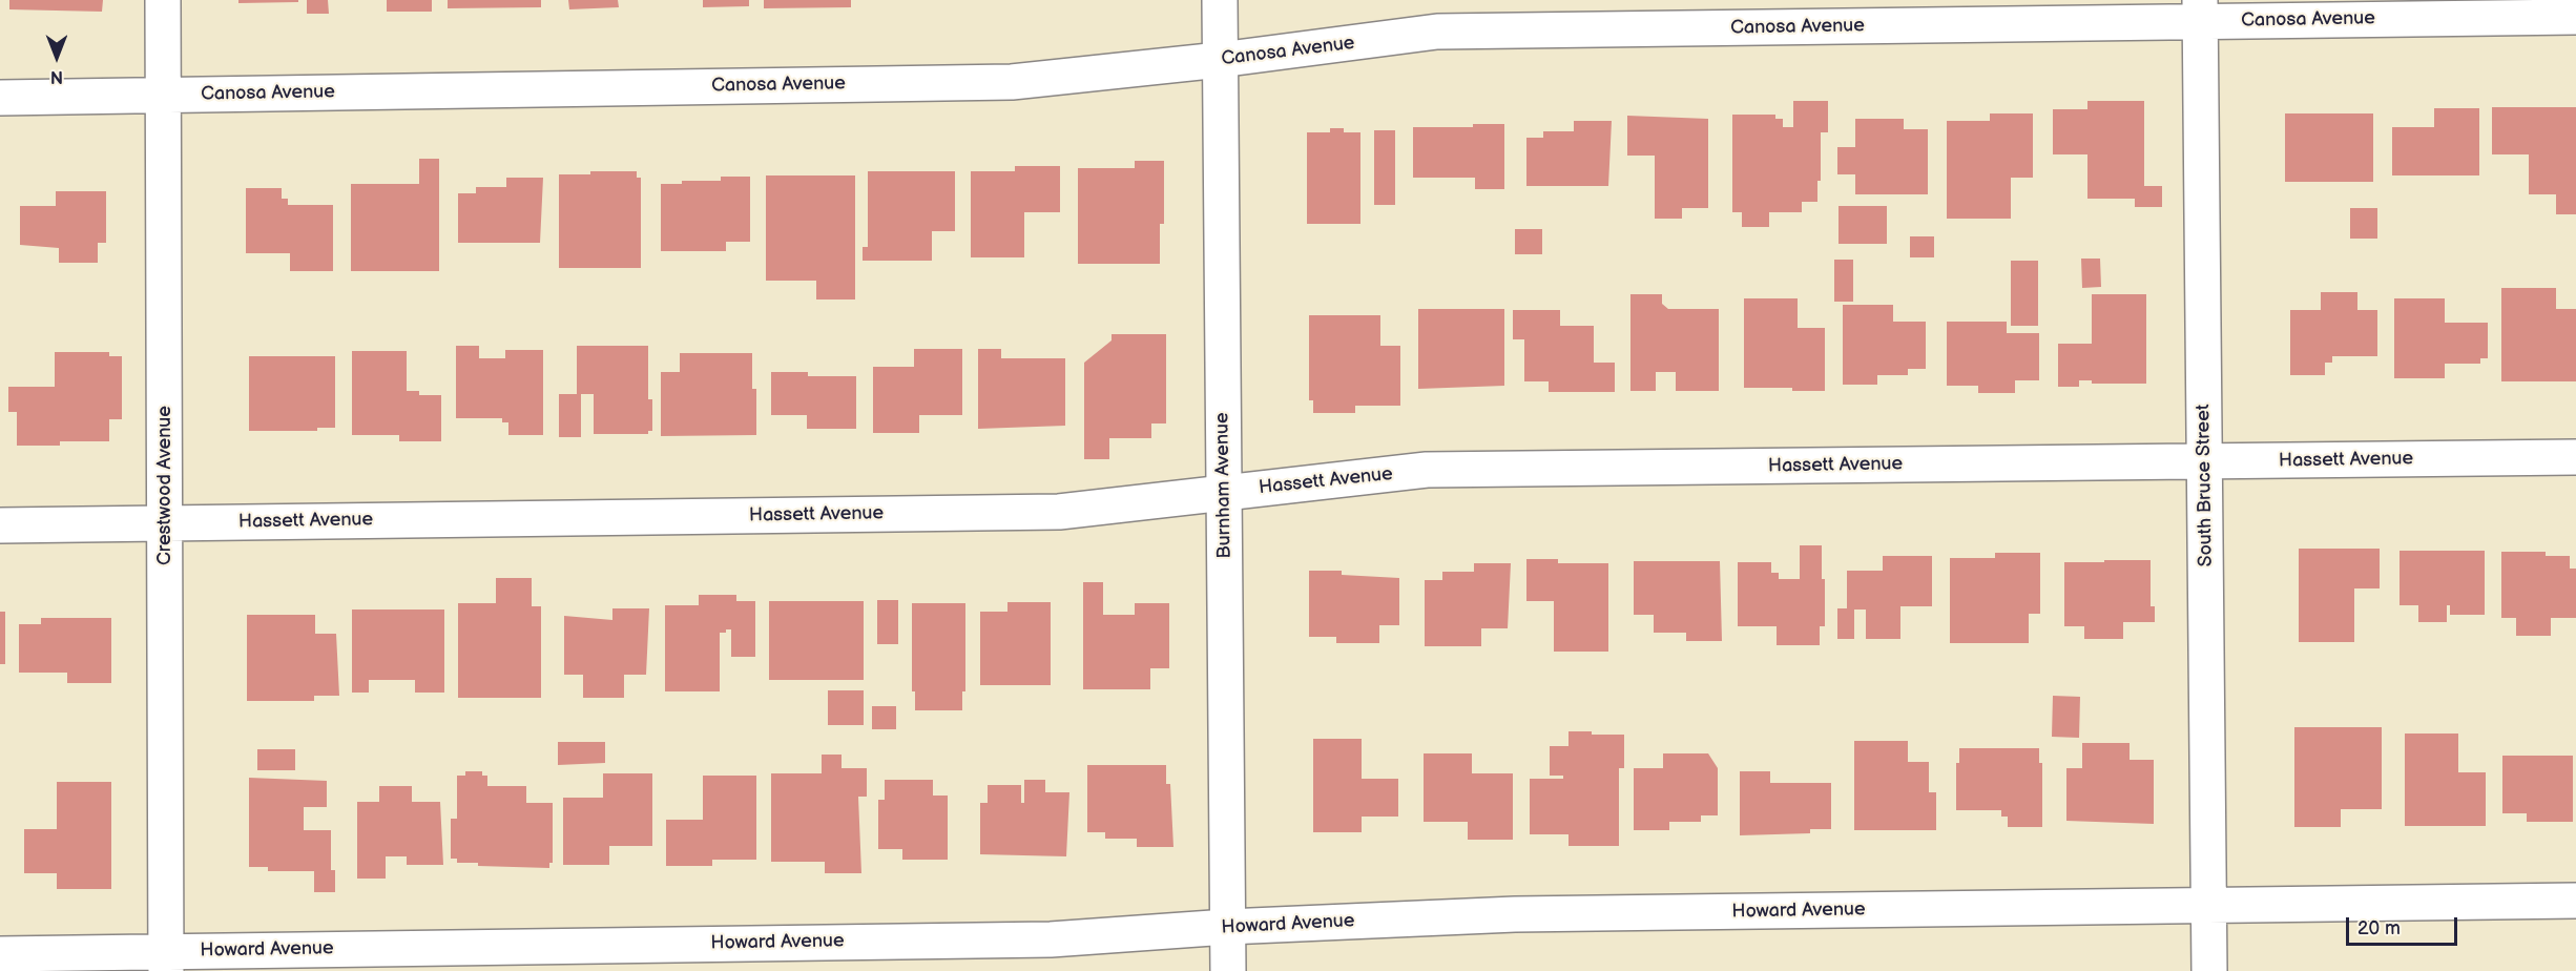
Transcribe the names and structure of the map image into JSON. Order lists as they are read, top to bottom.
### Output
{
  "streets": {
    "street": [
      "Canosa Avenue",
      "Hassett Avenue",
      "Crestwood Avenue",
      "Burnham Avenue",
      "South Bruce Street",
      "Howard Avenue"
    ]
  },
  "crossings": [
    ["Canosa Avenue", "Crestwood Avenue"],
    ["Canosa Avenue", "Burnham Avenue"],
    ["Canosa Avenue", "South Bruce Street"],
    ["Hassett Avenue", "Crestwood Avenue"],
    ["Hassett Avenue", "Burnham Avenue"],
    ["Hassett Avenue", "South Bruce Street"],
    ["Crestwood Avenue", "Howard Avenue"],
    ["Burnham Avenue", "Howard Avenue"],
    ["South Bruce Street", "Howard Avenue"]
  ],
  "scale_bar": "20 m",
  "north": "bottom"
}
